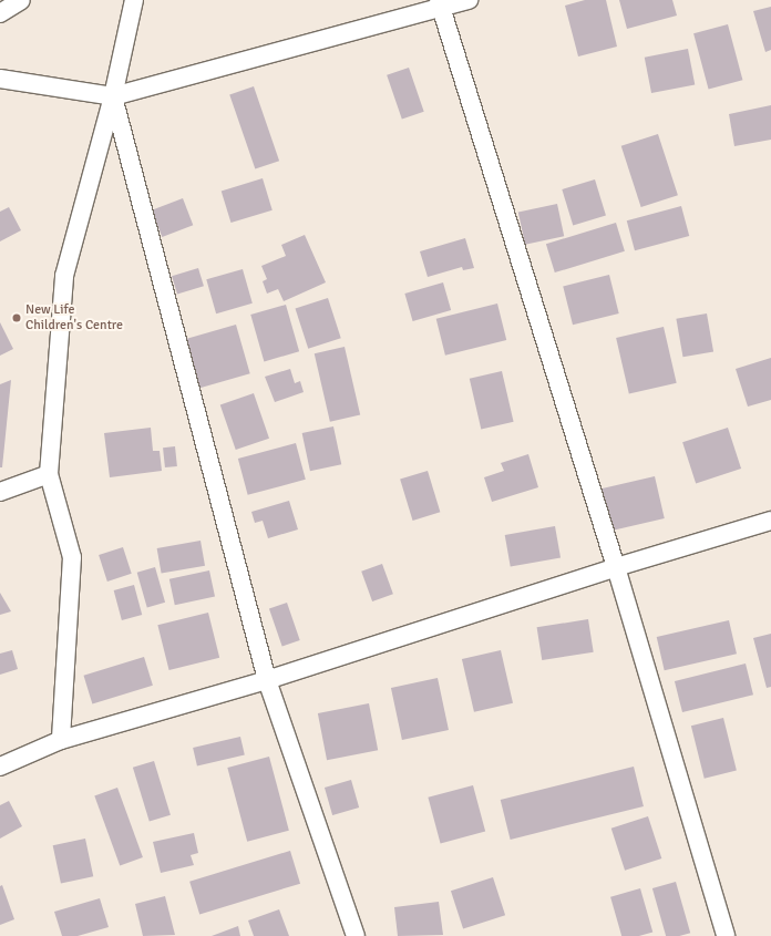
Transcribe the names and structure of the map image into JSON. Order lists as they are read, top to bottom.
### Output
{
  "places": ["New Life Children's Centre"]
}
